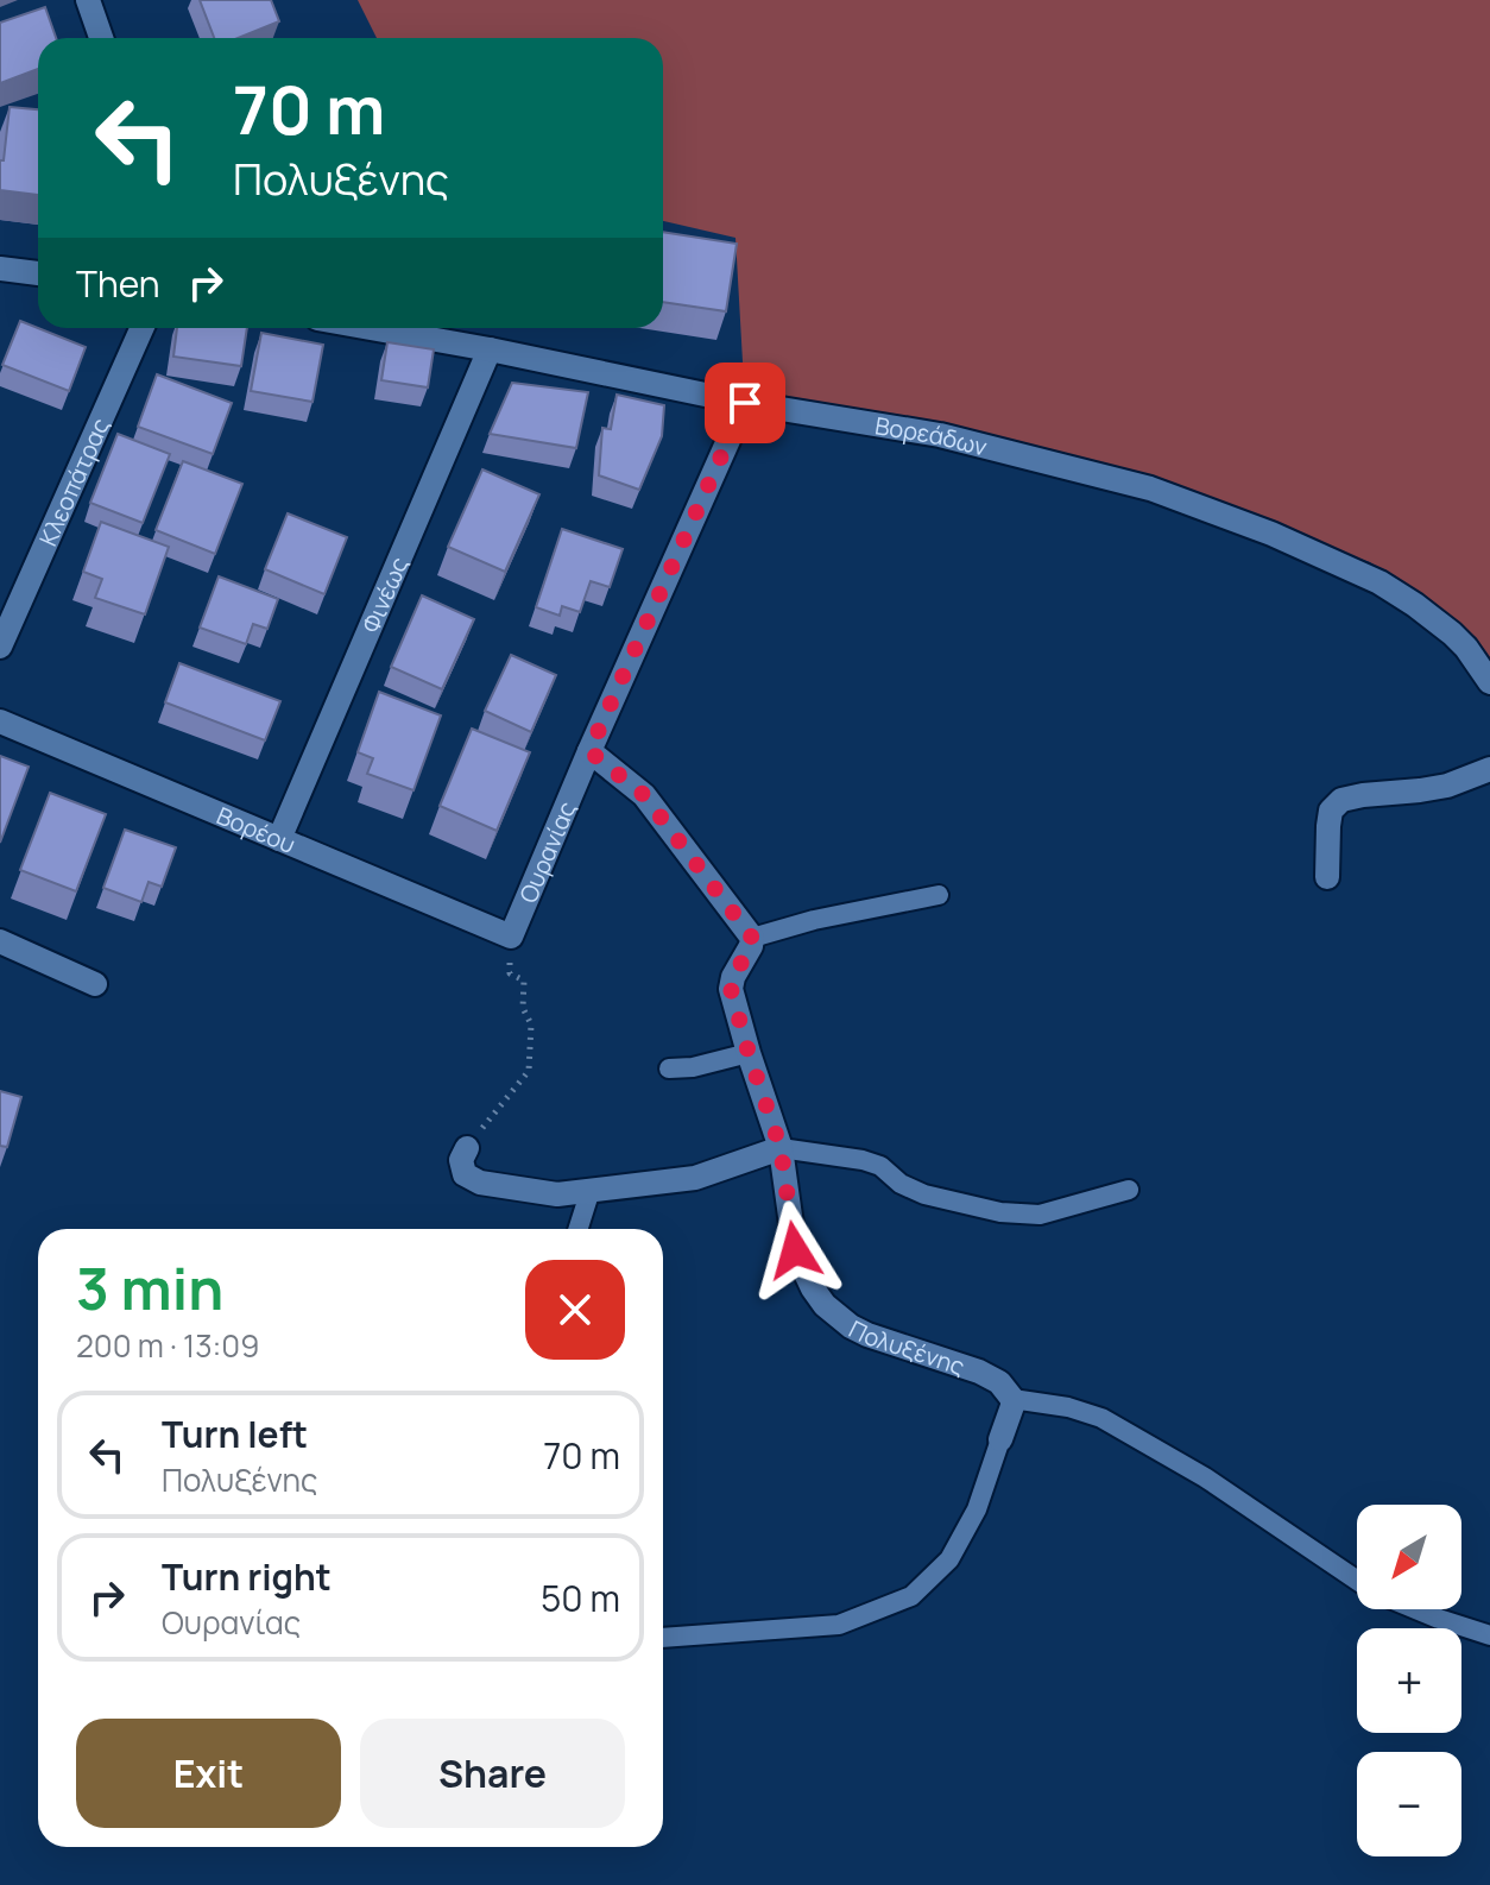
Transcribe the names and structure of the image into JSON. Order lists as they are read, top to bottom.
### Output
{
  "streets": {
    "street": [
      "Βορεάδων",
      "Κλεοπάτρας",
      "Φινέως",
      "Βορέου",
      "Ουρανίας",
      "Πολυξένης"
    ]
  },
  "crossings": [
    ["Βορεάδων", "Φινέως"],
    ["Βορεάδων", "Ουρανίας"],
    ["Φινέως", "Βορέου"],
    ["Βορέου", "Ουρανίας"]
  ],
  "north": "bottom left",
  "page": {
    "turn": ["70 m", "Πολυξένης"],
    "then": "Then",
    "heading": ["3 min", "200 m · 13:09"],
    "list": [
      {
        "name": "Turn left",
        "note": "Πολυξένης",
        "value": "70 m"
      },
      {
        "name": "Turn right",
        "note": "Ουρανίας",
        "value": "50 m"
      }
    ],
    "map_buttons": ["+", "−"],
    "buttons": ["Exit", "Share"]
  }
}
